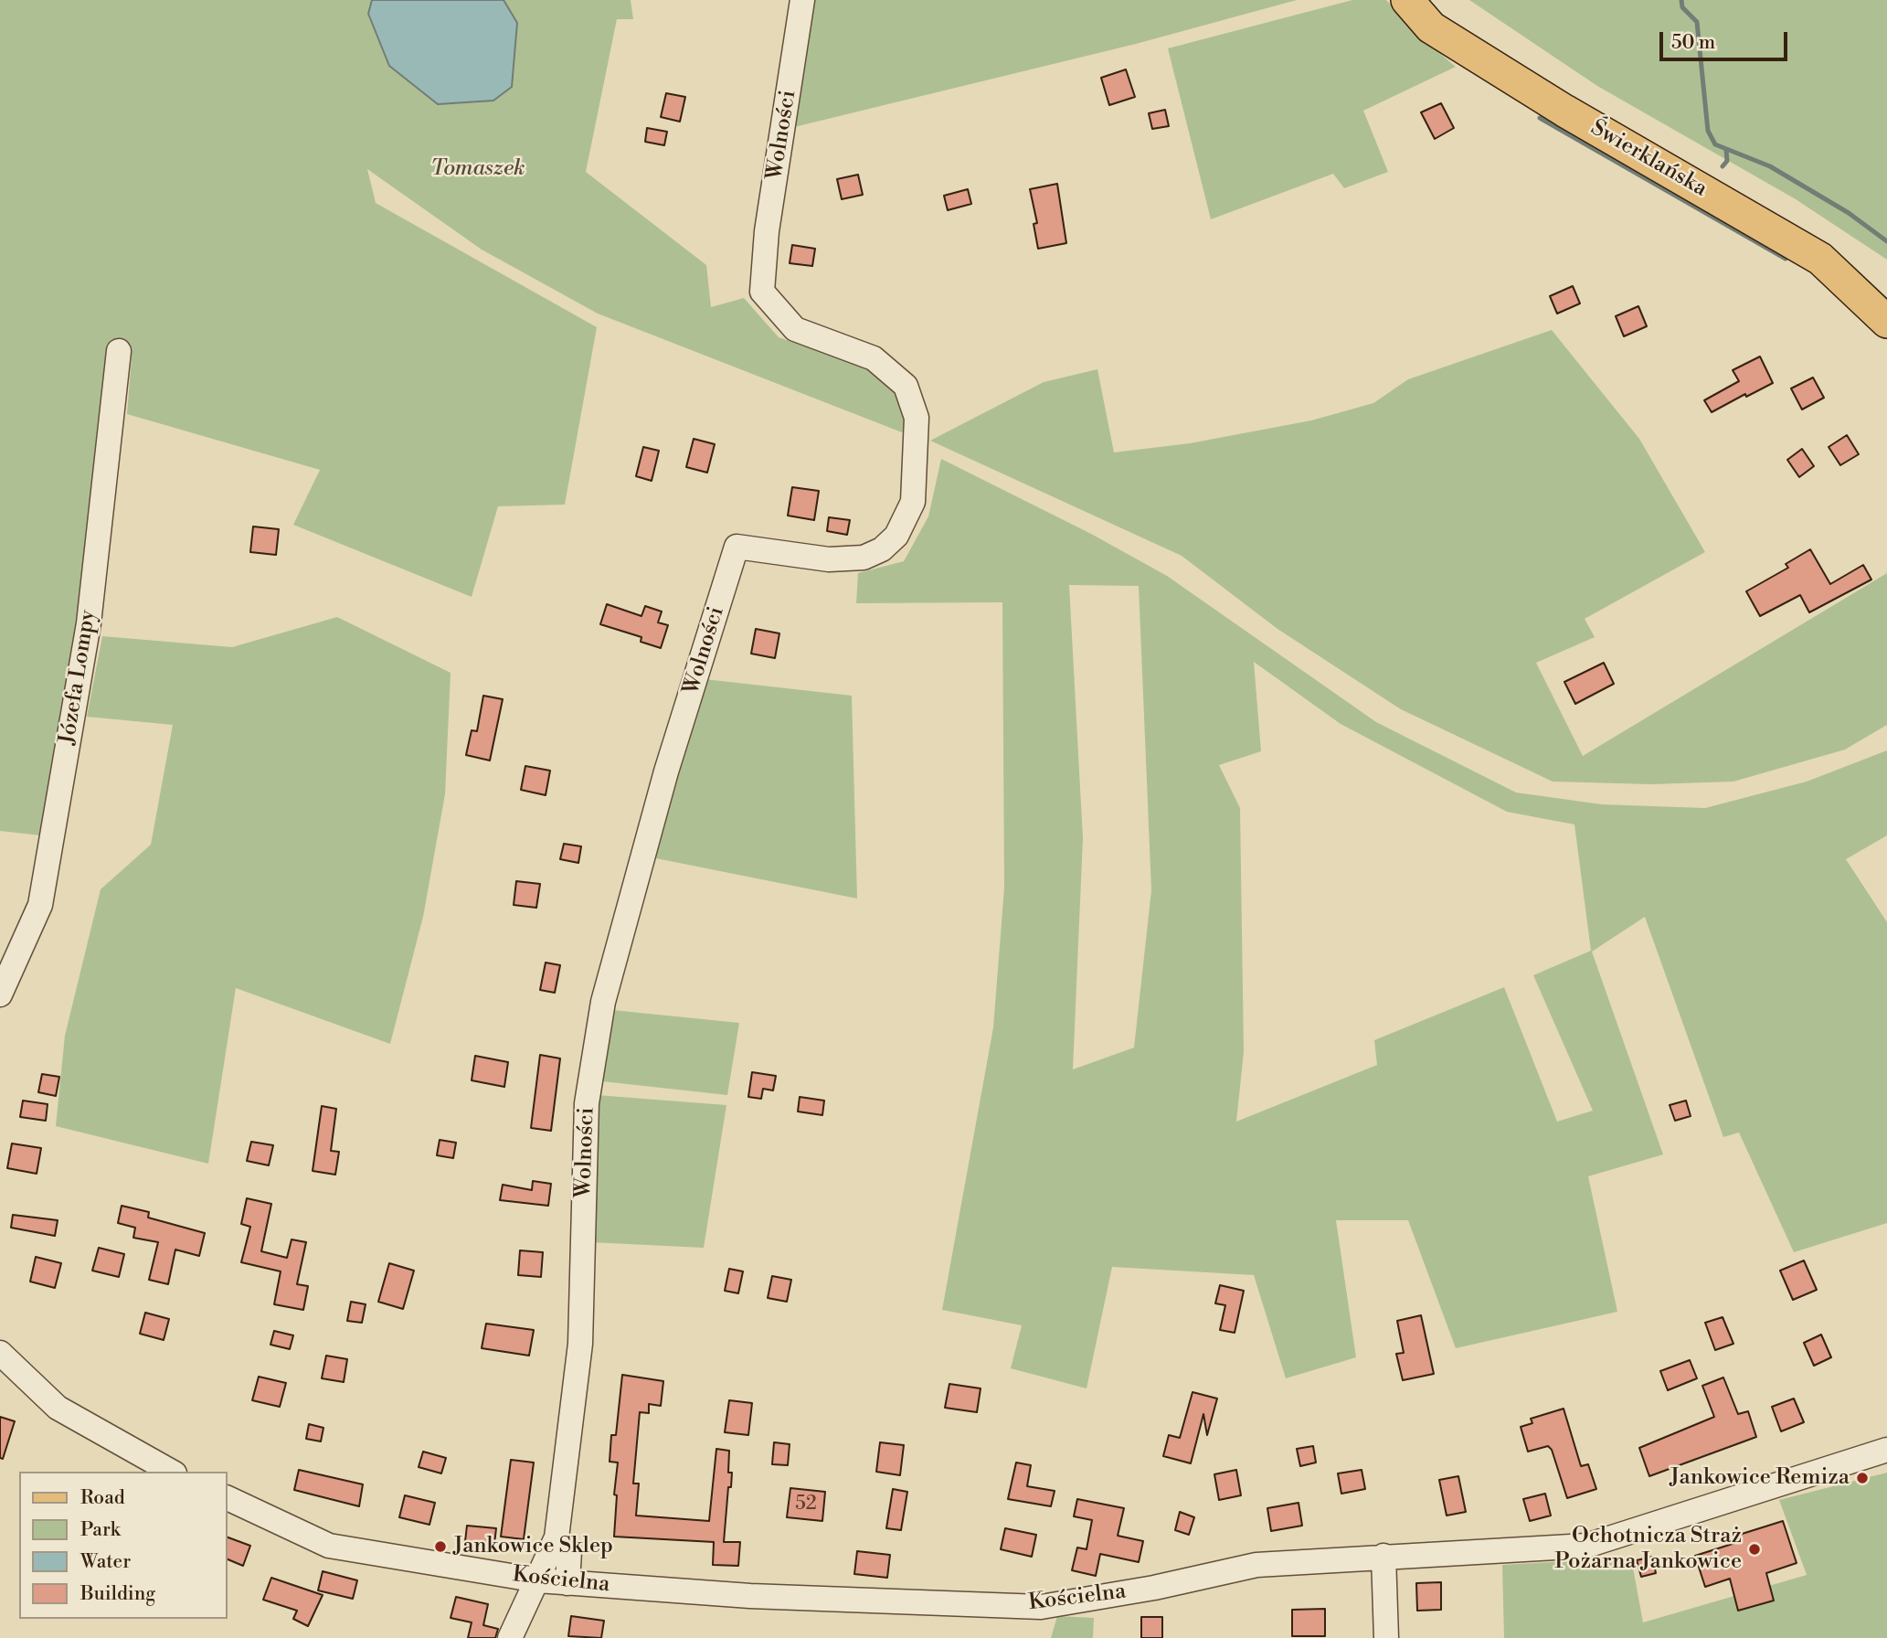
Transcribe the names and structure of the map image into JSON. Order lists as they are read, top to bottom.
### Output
{
  "streets": {
    "main road": ["Świerklańska"],
    "street": ["Wolności", "Józefa Lompy", "Kościelna"]
  },
  "crossings": [
    ["Wolności", "Kościelna"]
  ],
  "parks": ["Tomaszek"],
  "places": ["Jankowice Remiza", "Jankowice Sklep", "Ochotnicza Straż Pożarna Jankowice"],
  "house_numbers": ["52"],
  "legend": [
    "Road",
    "Park",
    "Water",
    "Building"
  ],
  "scale_bar": "50 m"
}
